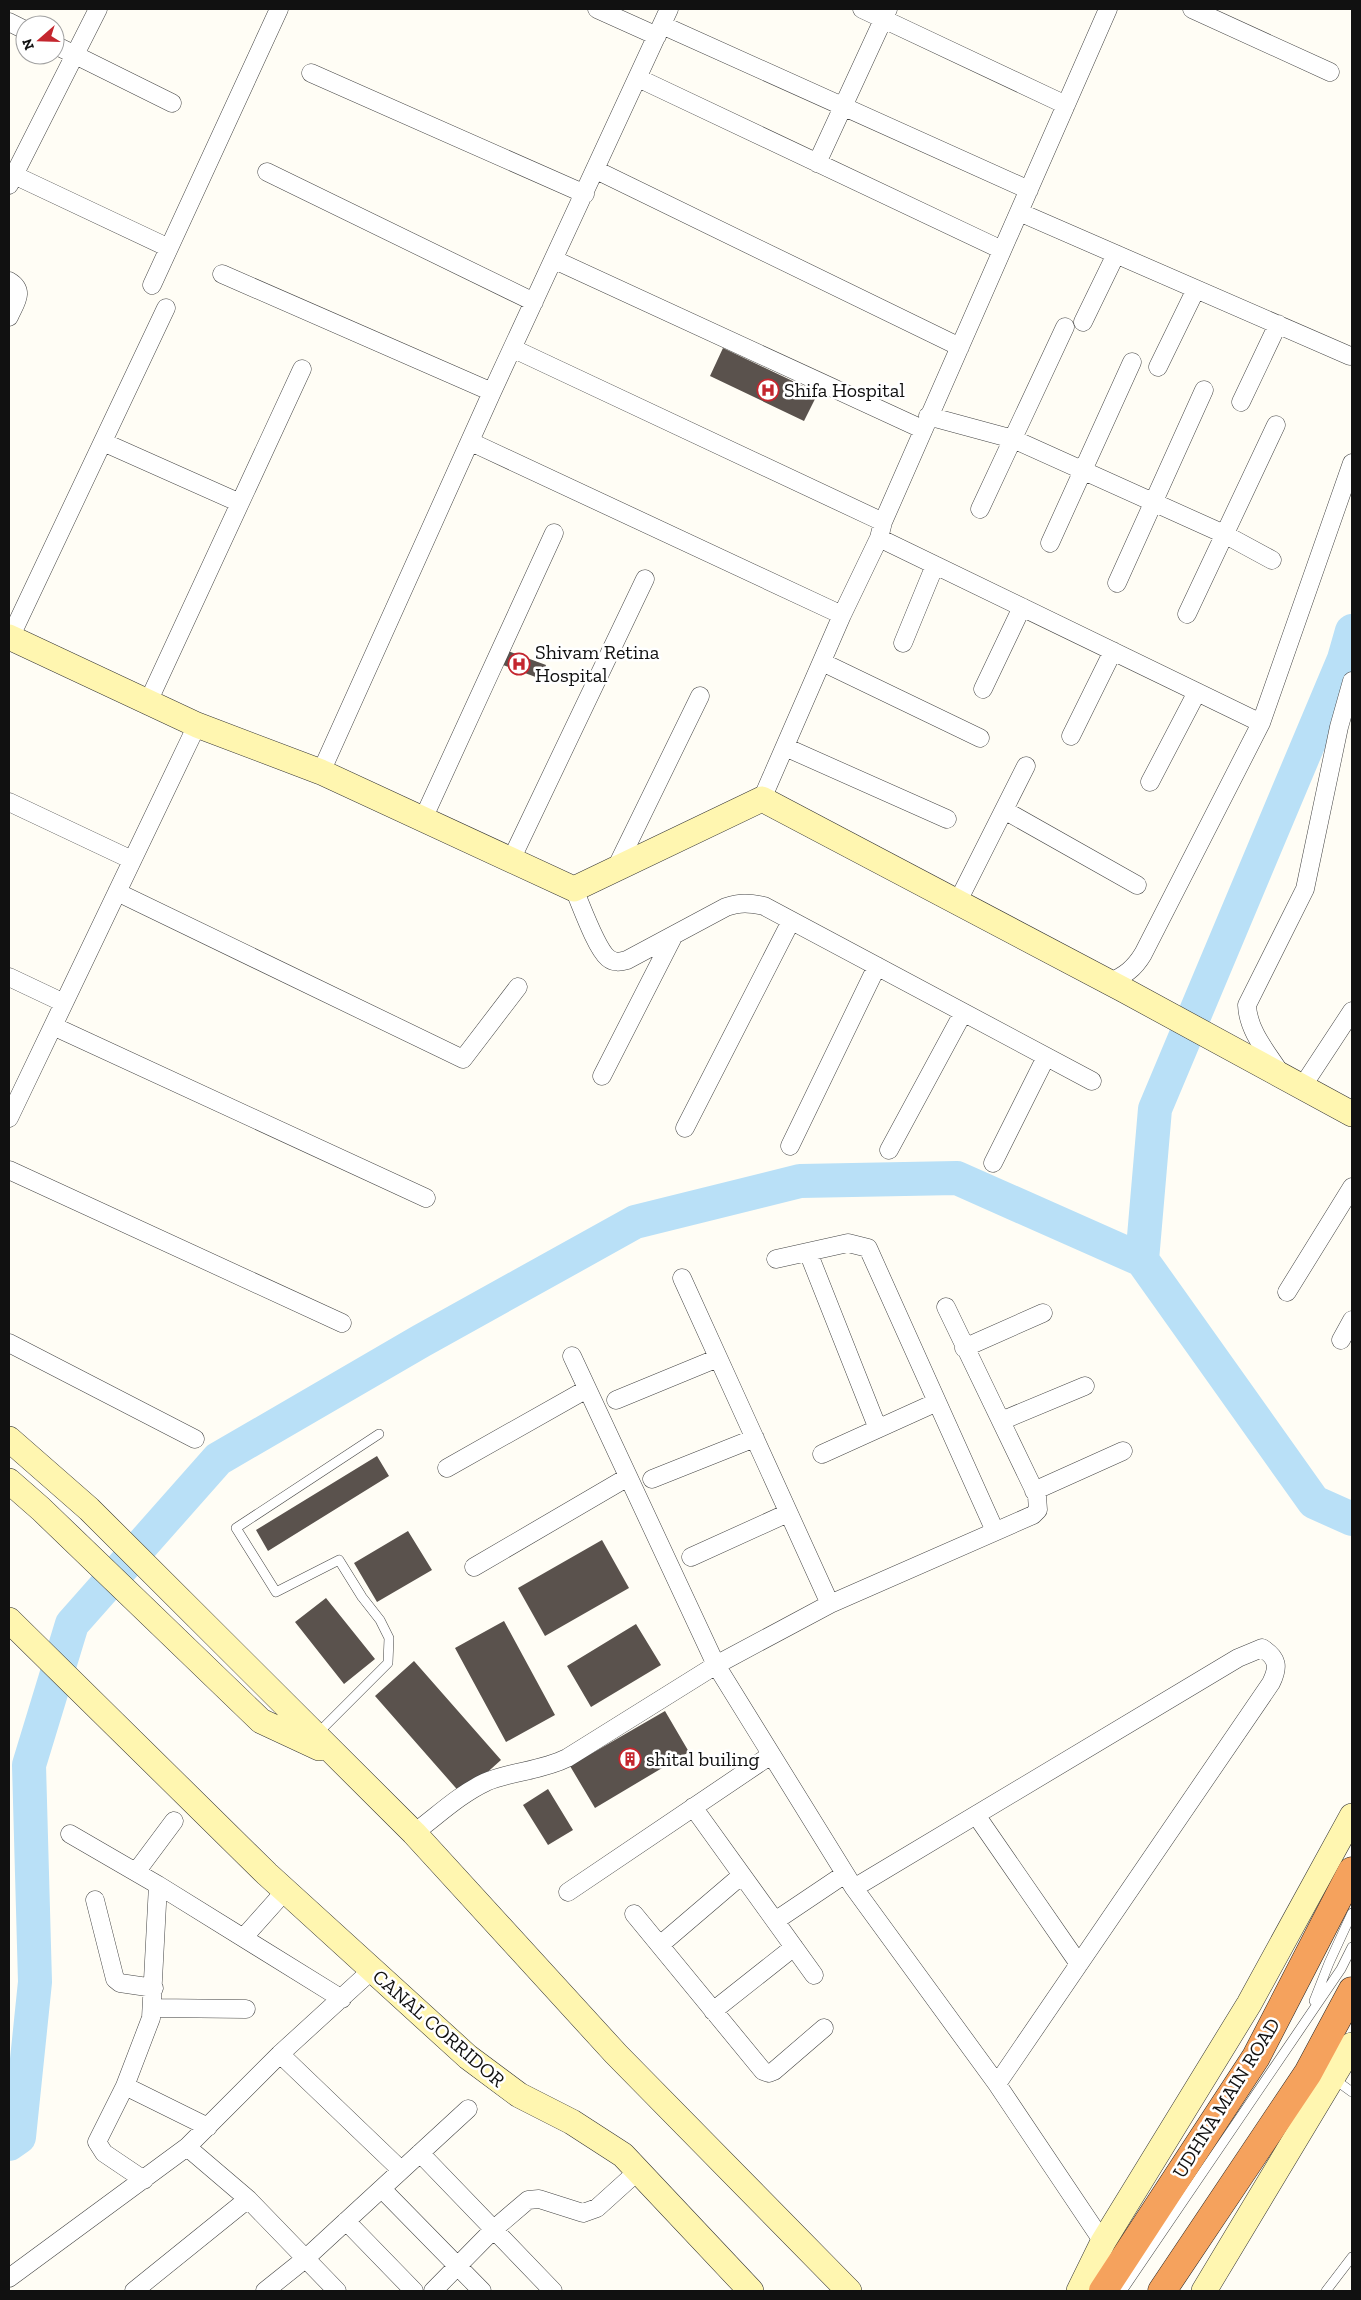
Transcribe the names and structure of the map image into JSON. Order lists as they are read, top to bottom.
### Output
{
  "streets": {
    "highway": ["UDHNA MAIN ROAD"],
    "main road": ["CANAL CORRIDOR"]
  },
  "places": {
    "hospital": ["Shifa Hospital", "Shivam Retina Hospital"],
    "building": ["shital builing"]
  },
  "north": "left"
}
